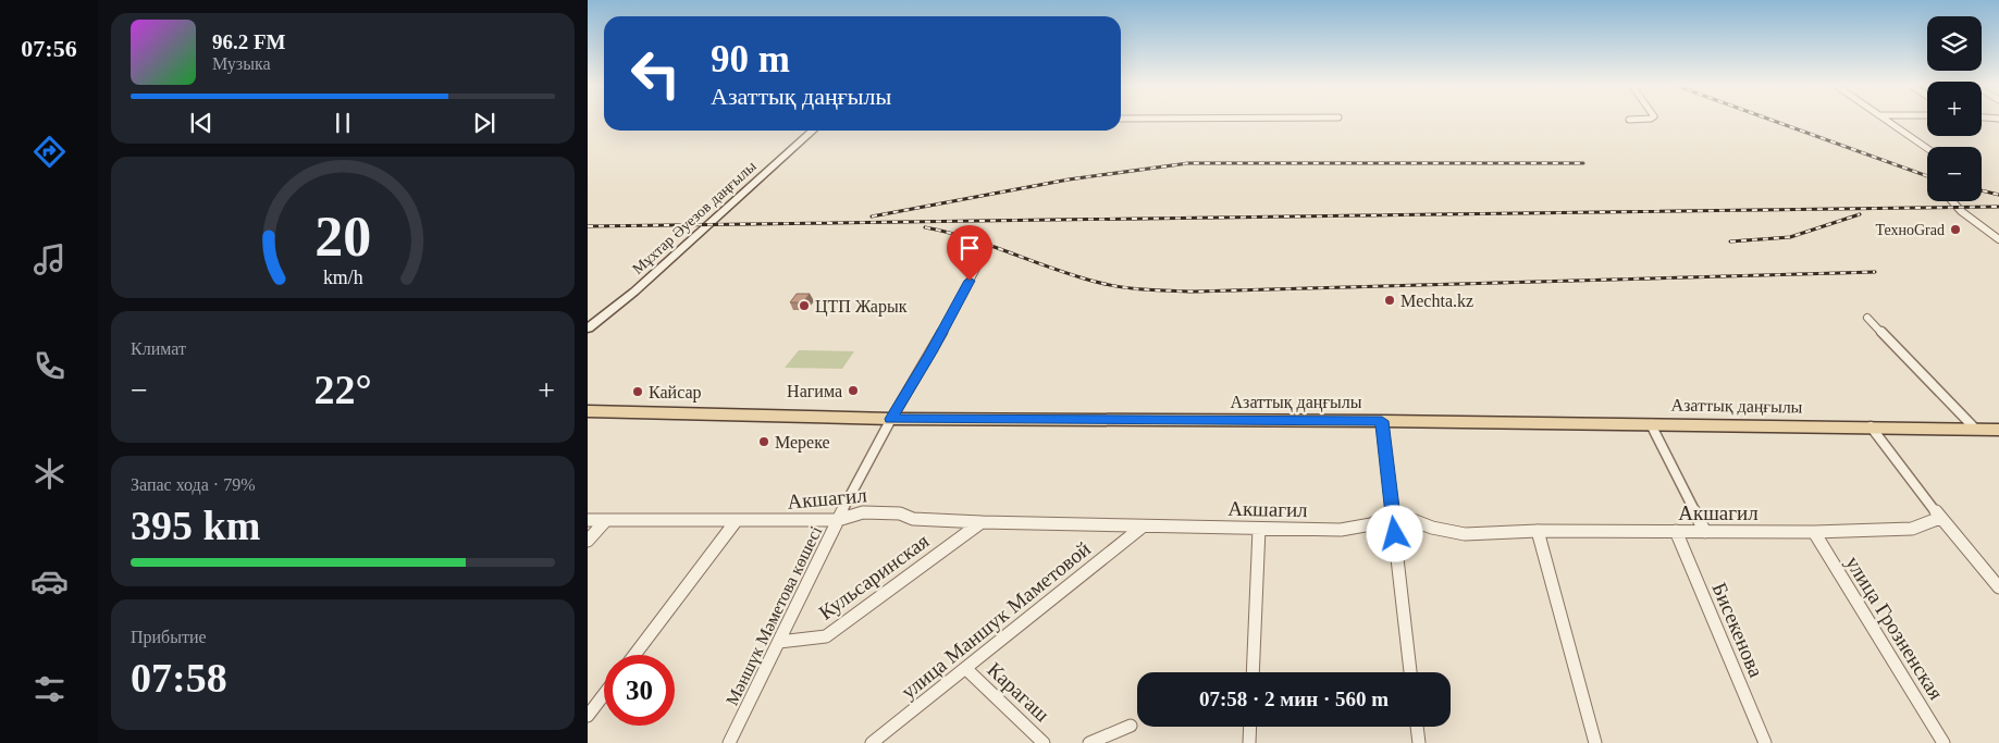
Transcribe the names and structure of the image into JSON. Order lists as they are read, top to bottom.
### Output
{
  "streets": {
    "main road": ["Мұхтар Әуезов даңғылы", "Азаттық даңғылы"],
    "street": [
      "Акшагил",
      "Кульсаринская",
      "Мәншүк Мәметова көшесі",
      "улица Маншук Маметовой",
      "улица Грозненская",
      "Бисекенова",
      "Карагаш"
    ]
  },
  "crossings": [
    ["Азаттық даңғылы", "Мәншүк Мәметова көшесі"],
    ["Акшагил", "Кульсаринская"],
    ["Акшагил", "Мәншүк Мәметова көшесі"],
    ["Акшагил", "улица Маншук Маметовой"],
    ["Акшагил", "улица Грозненская"],
    ["Акшагил", "Бисекенова"],
    ["Кульсаринская", "Мәншүк Мәметова көшесі"],
    ["улица Маншук Маметовой", "Карагаш"]
  ],
  "places": [
    "ТехноGrad",
    "Mechta.kz",
    "ЦТП Жарык",
    "Нагима",
    "Кайсар",
    "Мереке"
  ],
  "page": {
    "tabs": "07:56",
    "map_buttons": ["+", "−"],
    "turn": ["90 m", "Азаттық даңғылы"],
    "song": ["96.2 FM", "Музыка"],
    "tile": [
      "Климат",
      ["Запас хода · 79%", "395 km"],
      ["Прибытие", "07:58"]
    ],
    "heat": ["−", "22°", "+"],
    "limit": "30",
    "trip": "07:58 · 2 мин · 560 m",
    "gauge": ["20", "km/h"]
  }
}
